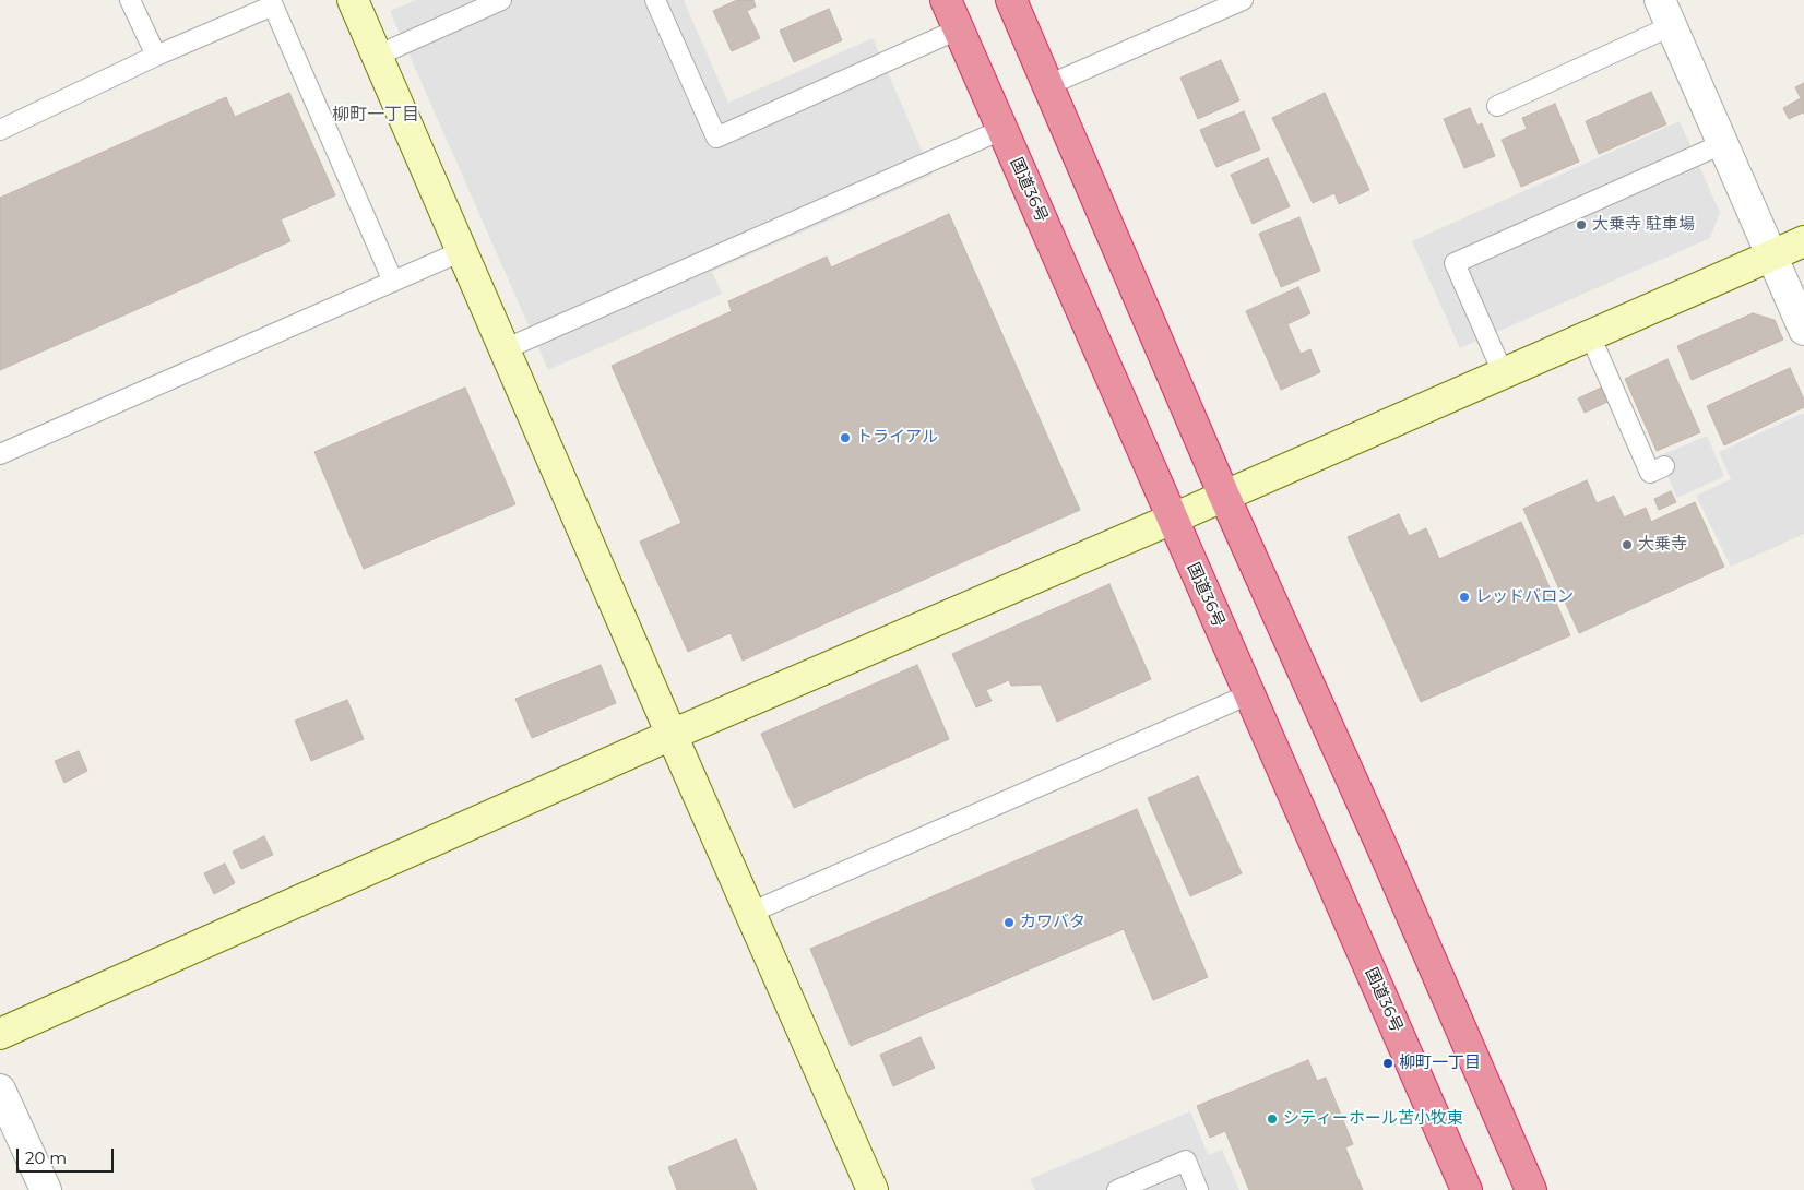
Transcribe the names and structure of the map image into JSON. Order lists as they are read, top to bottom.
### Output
{
  "streets": {
    "highway": ["国道36号"]
  },
  "districts": ["柳町一丁目"],
  "places": [
    "大乗寺 駐車場",
    "トライアル",
    "大乗寺",
    "レッドバロン",
    "カワバタ",
    "柳町一丁目",
    "シティーホール苫小牧東"
  ],
  "scale_bar": "20 m"
}
